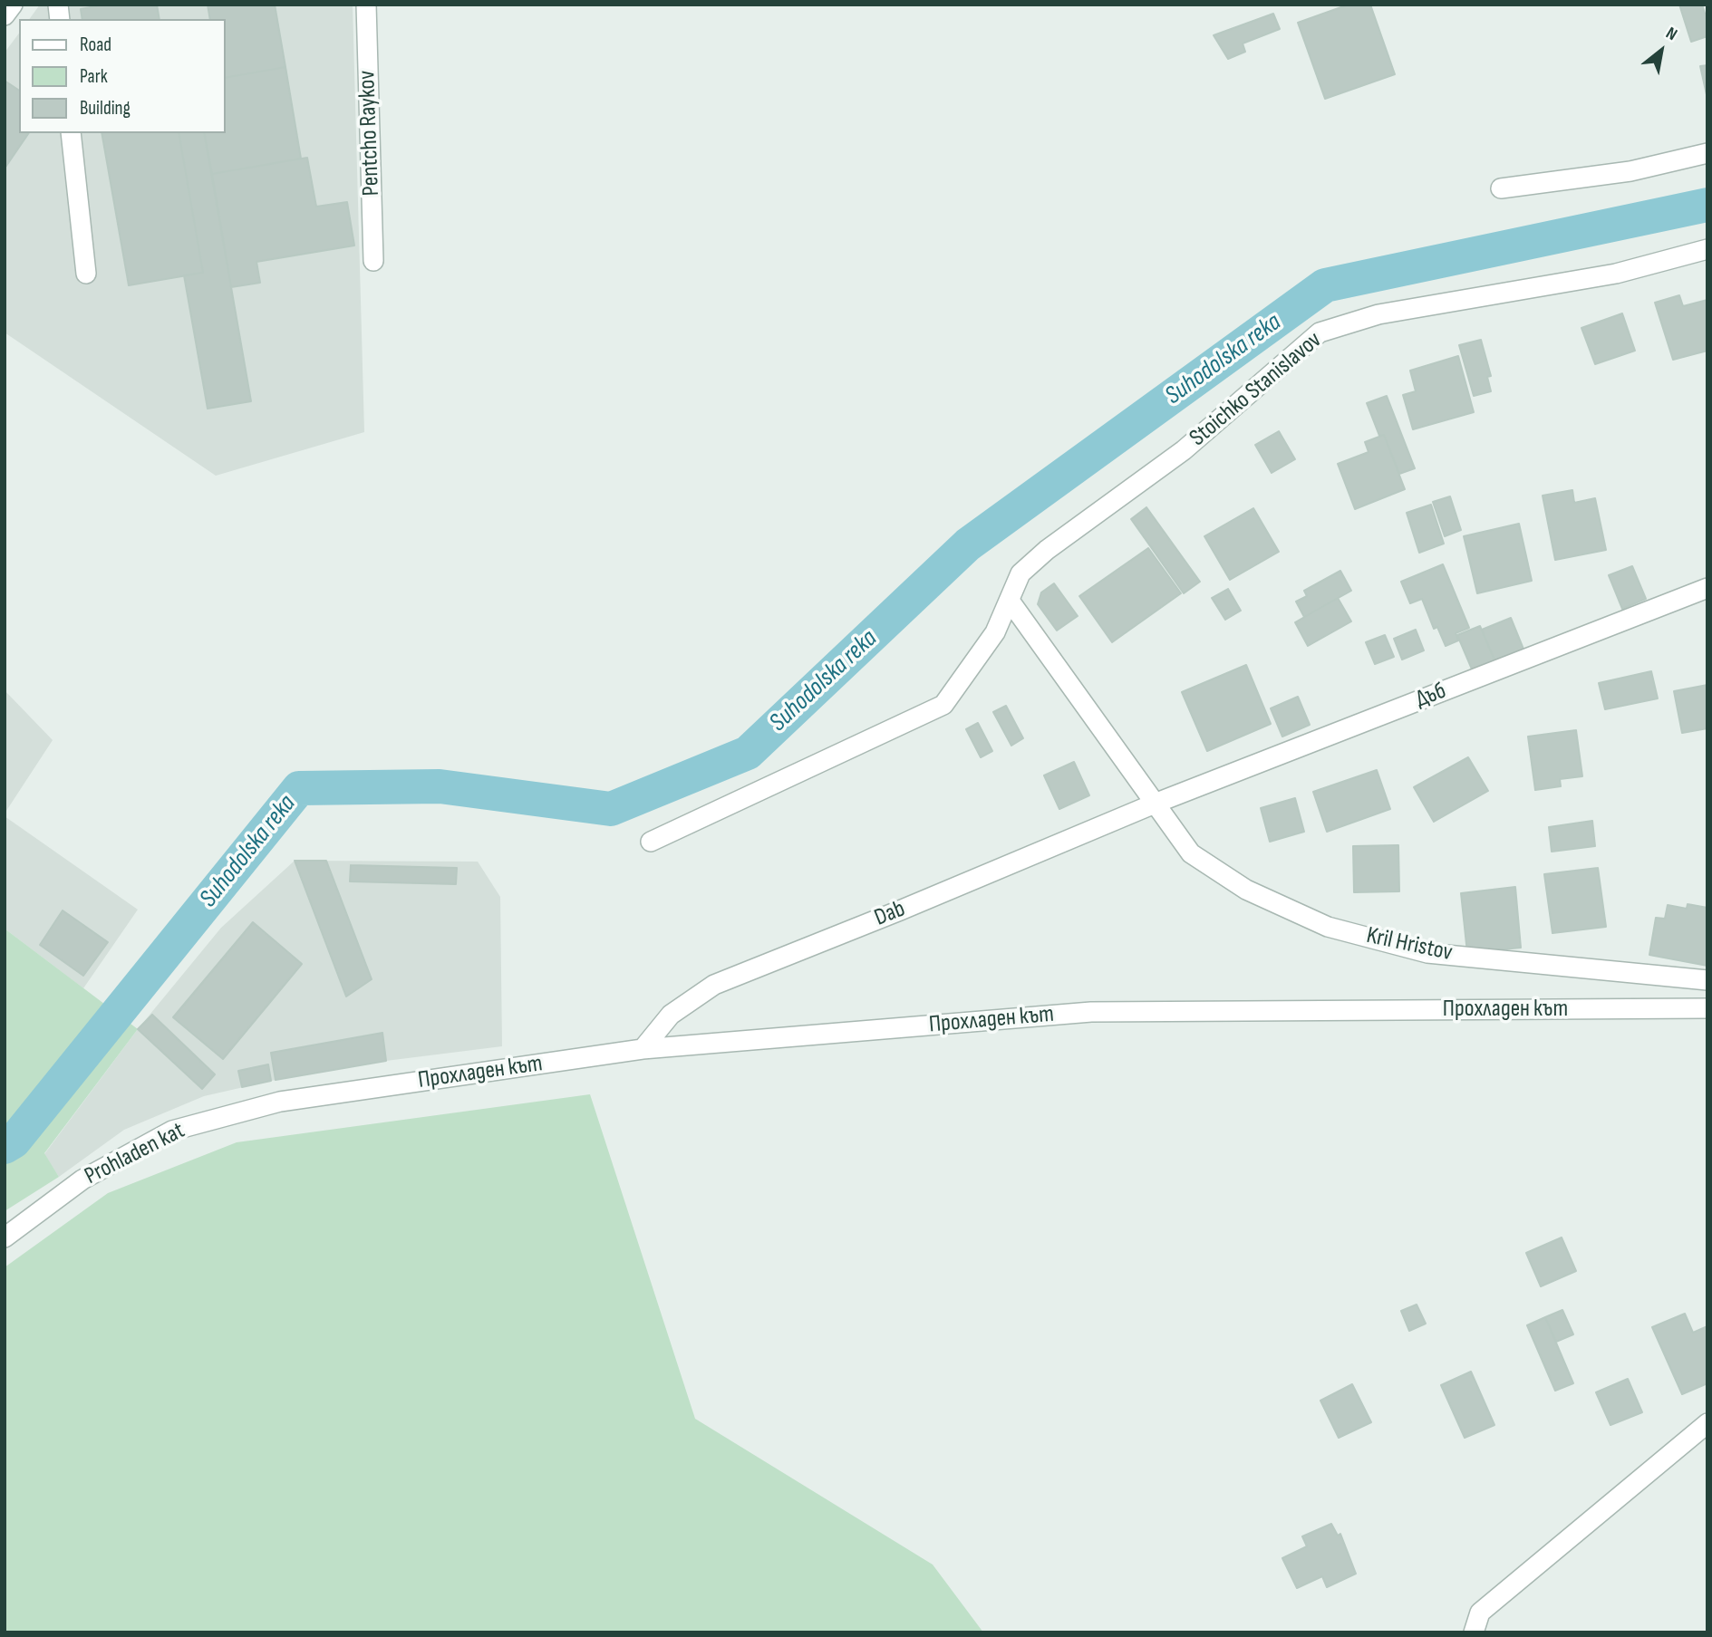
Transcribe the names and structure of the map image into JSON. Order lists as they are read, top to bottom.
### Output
{
  "streets": {
    "street": [
      "Pentcho Raykov",
      "Stoichko Stanislavov",
      "Дъб",
      "Dab",
      "Kril Hristov",
      "Прохладен кът"
    ]
  },
  "crossings": [
    ["Stoichko Stanislavov", "Kril Hristov"],
    ["Дъб", "Dab"],
    ["Дъб", "Kril Hristov"],
    ["Dab", "Kril Hristov"],
    ["Dab", "Прохладен кът"]
  ],
  "water": ["Suhodolska reka"],
  "legend": ["Road", "Park", "Building"],
  "north": "top right"
}
